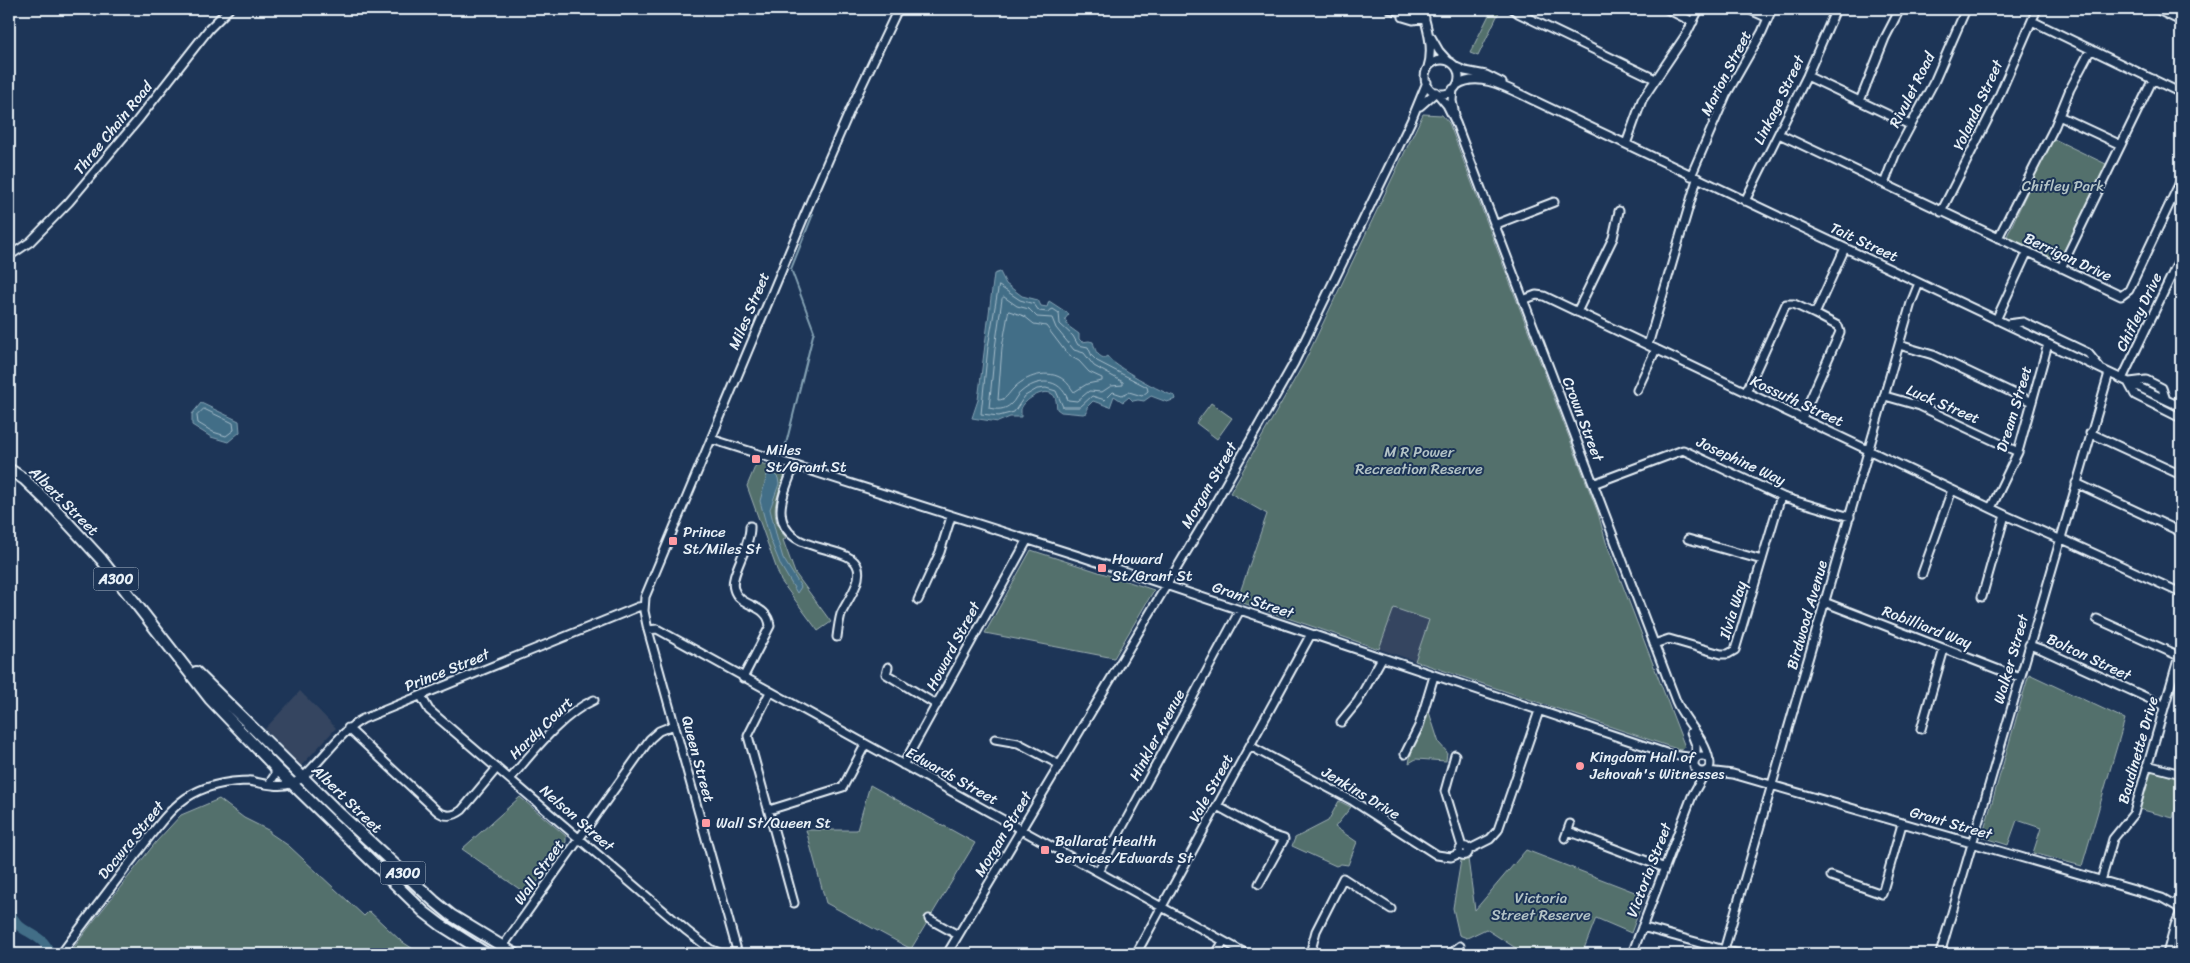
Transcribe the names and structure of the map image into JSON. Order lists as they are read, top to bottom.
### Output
{
  "streets": {
    "highway": ["Albert Street", "A300"],
    "street": [
      "Marion Street",
      "Rivulet Road",
      "Linkage Street",
      "Yolanda Street",
      "Three Chain Road",
      "Tait Street",
      "Berrigan Drive",
      "Miles Street",
      "Chifley Drive",
      "Kossuth Street",
      "Luck Street",
      "Dream Street",
      "Crown Street",
      "Josephine Way",
      "Morgan Street",
      "Grant Street",
      "Ilvia Way",
      "Birdwood Avenue",
      "Robilliard Way",
      "Howard Street",
      "Bolton Street",
      "Walker Street",
      "Prince Street",
      "Hardy Court",
      "Hinkler Avenue",
      "Baudinette Drive",
      "Queen Street",
      "Edwards Street",
      "Vale Street",
      "Jenkins Drive",
      "Nelson Street",
      "Docwra Street",
      "Victoria Street",
      "Wall Street"
    ]
  },
  "crossings": [
    ["Marion Street", "Tait Street"],
    ["Marion Street", "Kossuth Street"],
    ["Rivulet Road", "Berrigan Drive"],
    ["Linkage Street", "Tait Street"],
    ["Linkage Street", "Berrigan Drive"],
    ["Yolanda Street", "Berrigan Drive"],
    ["Tait Street", "Chifley Drive"],
    ["Tait Street", "Dream Street"],
    ["Tait Street", "Crown Street"],
    ["Tait Street", "Morgan Street"],
    ["Tait Street", "Birdwood Avenue"],
    ["Tait Street", "Walker Street"],
    ["Miles Street", "Grant Street"],
    ["Miles Street", "Prince Street"],
    ["Miles Street", "Queen Street"],
    ["Miles Street", "Edwards Street"],
    ["Kossuth Street", "Dream Street"],
    ["Kossuth Street", "Crown Street"],
    ["Kossuth Street", "Birdwood Avenue"],
    ["Kossuth Street", "Walker Street"],
    ["Luck Street", "Dream Street"],
    ["Luck Street", "Birdwood Avenue"],
    ["Crown Street", "Josephine Way"],
    ["Crown Street", "Morgan Street"],
    ["Crown Street", "Grant Street"],
    ["Crown Street", "Ilvia Way"],
    ["Crown Street", "Victoria Street"],
    ["Josephine Way", "Ilvia Way"],
    ["Josephine Way", "Birdwood Avenue"],
    ["Morgan Street", "Grant Street"],
    ["Morgan Street", "Edwards Street"],
    ["Albert Street", "Prince Street"],
    ["Albert Street", "Docwra Street"],
    ["Albert Street", "Wall Street"],
    ["Grant Street", "Birdwood Avenue"],
    ["Grant Street", "Howard Street"],
    ["Grant Street", "Walker Street"],
    ["Grant Street", "Hinkler Avenue"],
    ["Grant Street", "Baudinette Drive"],
    ["Grant Street", "Vale Street"],
    ["Grant Street", "Jenkins Drive"],
    ["Grant Street", "Victoria Street"],
    ["Birdwood Avenue", "Robilliard Way"],
    ["Robilliard Way", "Walker Street"],
    ["Howard Street", "Edwards Street"],
    ["Bolton Street", "Walker Street"],
    ["Bolton Street", "Baudinette Drive"],
    ["Prince Street", "Nelson Street"],
    ["Prince Street", "Docwra Street"],
    ["Hardy Court", "Nelson Street"],
    ["Hinkler Avenue", "Edwards Street"],
    ["Queen Street", "Edwards Street"],
    ["Queen Street", "Wall Street"],
    ["Edwards Street", "Vale Street"],
    ["Vale Street", "Jenkins Drive"],
    ["Nelson Street", "Wall Street"]
  ],
  "parks": ["Chifley Park", "M R Power Recreation Reserve", "Victoria Street Reserve"],
  "places": {
    "transit": [
      "Miles St/Grant St",
      "Prince St/Miles St",
      "Howard St/Grant St",
      "Wall St/Queen St",
      "Ballarat Health Services/Edwards St"
    ],
    "other": ["Kingdom Hall of Jehovah's Witnesses"]
  }
}
